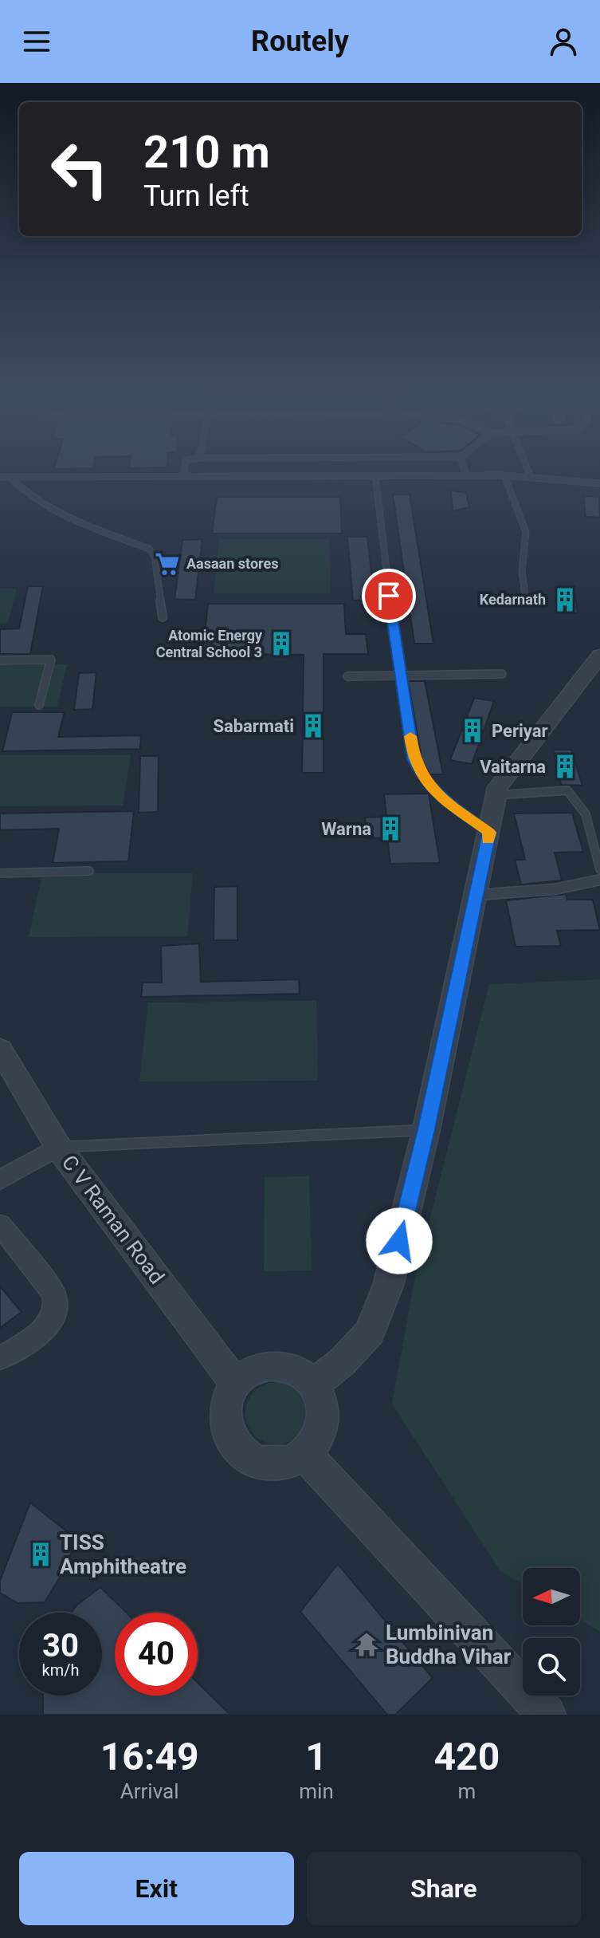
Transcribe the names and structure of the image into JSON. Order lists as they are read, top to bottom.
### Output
{
  "streets": {
    "street": ["C V Raman Road"]
  },
  "places": {
    "supermarket": ["Aasaan stores"],
    "building": [
      "Kedarnath",
      "Atomic Energy Central School 3",
      "Sabarmati",
      "Periyar",
      "Vaitarna",
      "Warna",
      "TISS Amphitheatre"
    ],
    "temple": ["Lumbinivan Buddha Vihar"]
  },
  "north": "left",
  "page": {
    "header": "Routely",
    "turn": ["210 m", "Turn left"],
    "speed": "30 km/h",
    "limit": "40",
    "eta": [
      "16:49",
      "Arrival",
      "1",
      "min",
      "420",
      "m"
    ],
    "buttons": ["Exit", "Share"]
  }
}
